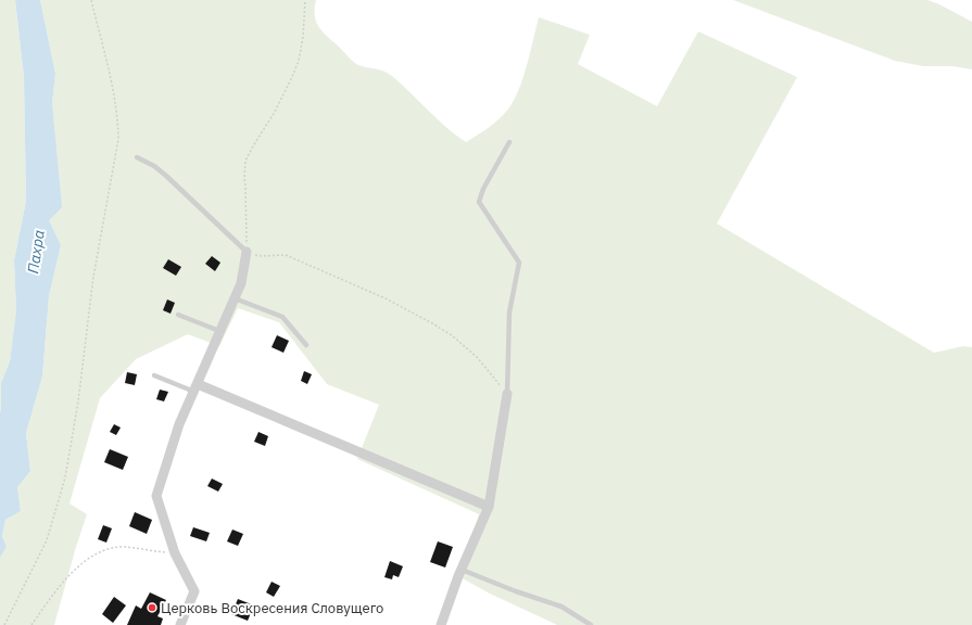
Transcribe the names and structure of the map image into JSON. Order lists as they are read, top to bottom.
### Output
{
  "water": ["Пахра"],
  "places": ["Церковь Воскресения Словущего"]
}
